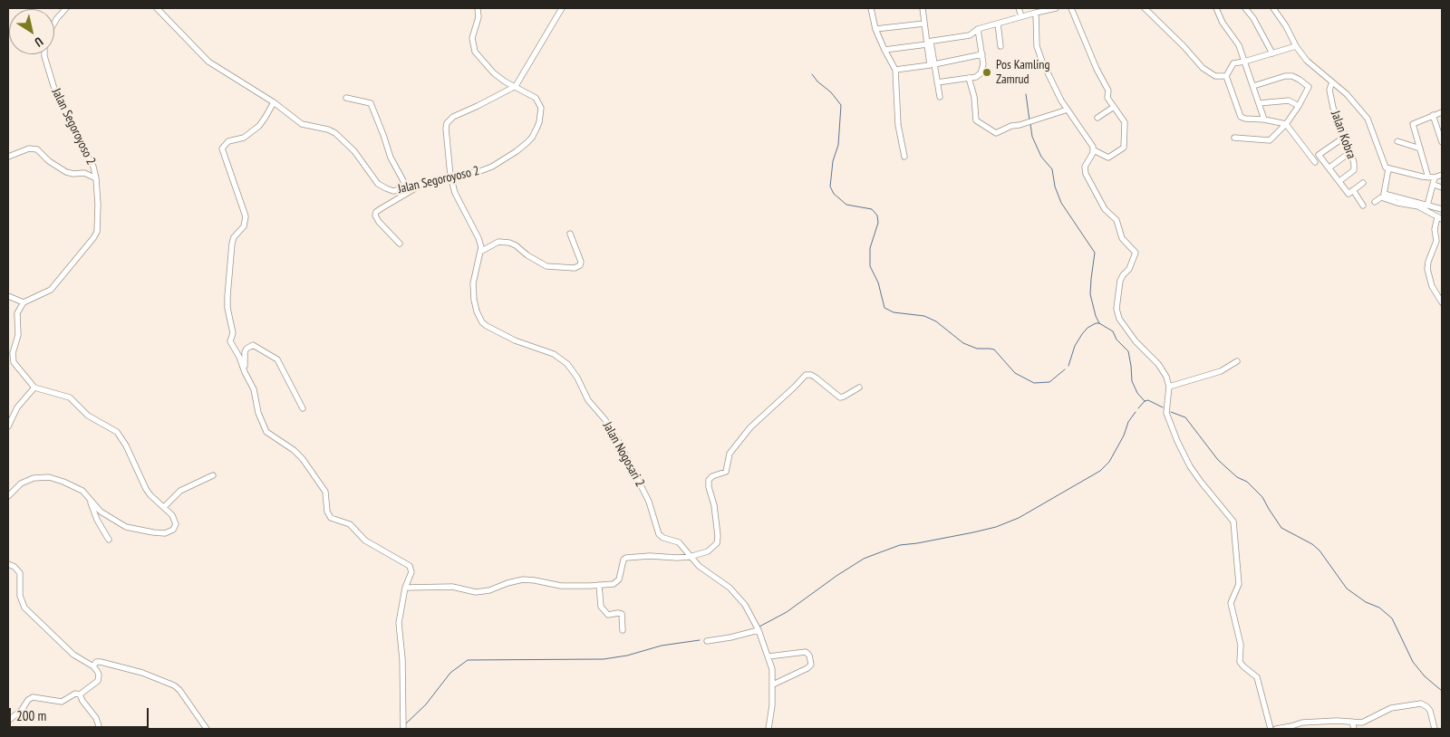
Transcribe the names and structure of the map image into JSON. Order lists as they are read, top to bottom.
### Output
{
  "streets": {
    "street": ["Jalan Segoroyoso 2", "Jalan Kobra", "Jalan Nogosari 2"]
  },
  "crossings": [
    ["Jalan Segoroyoso 2", "Jalan Nogosari 2"]
  ],
  "places": ["Pos Kamling Zamrud"],
  "scale_bar": "200 m",
  "north": "bottom right"
}
